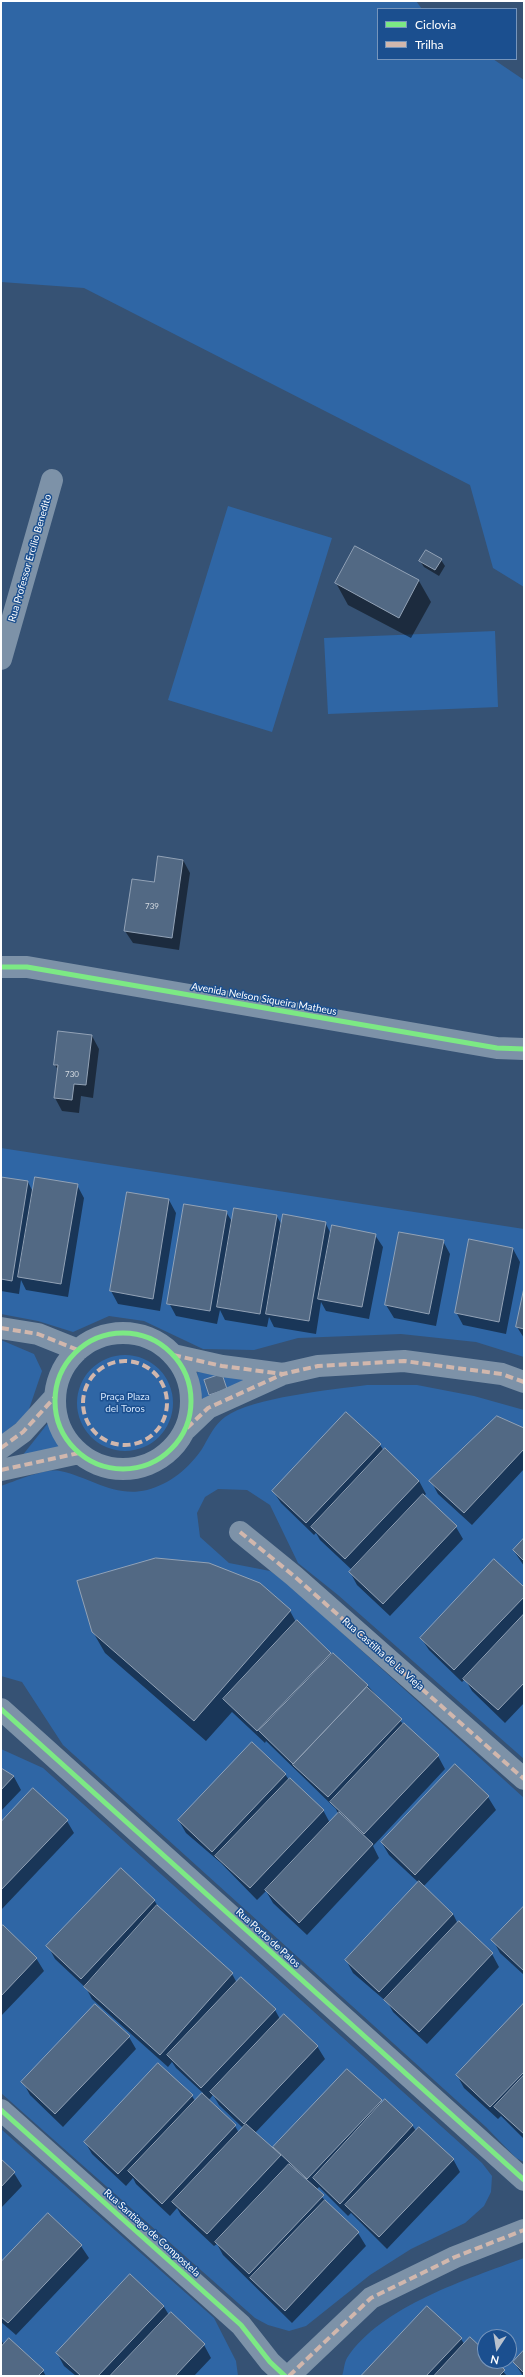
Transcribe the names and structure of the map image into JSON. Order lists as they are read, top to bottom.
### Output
{
  "streets": {
    "street": [
      "Rua Professor Ercílio Benedito",
      "Avenida Nelson Siqueira Matheus",
      "Rua Castilha de La Vieja",
      "Rua Porto de Palos",
      "Rua Santiago de Compostela"
    ]
  },
  "parks": ["Praça Plaza del Toros"],
  "house_numbers": ["739", "730"],
  "legend": ["Ciclovia", "Trilha"],
  "north": "bottom"
}
